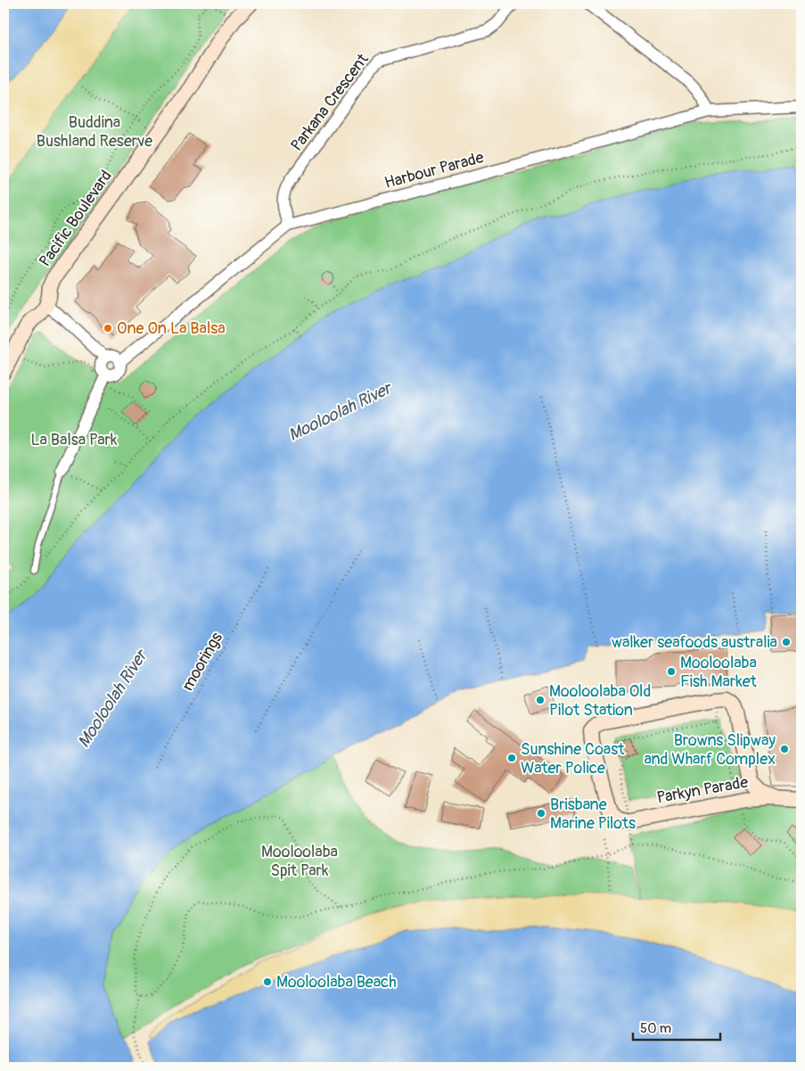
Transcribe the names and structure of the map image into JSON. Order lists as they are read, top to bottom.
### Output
{
  "streets": {
    "street": [
      "Parkana Crescent",
      "Harbour Parade",
      "Pacific Boulevard",
      "Parkyn Parade"
    ],
    "path": ["moorings"]
  },
  "crossings": [
    ["Parkana Crescent", "Harbour Parade"]
  ],
  "water": ["Mooloolah River"],
  "parks": ["Buddina Bushland Reserve", "La Balsa Park", "Mooloolaba Spit Park"],
  "places": [
    "One On La Balsa",
    "walker seafoods australia",
    "Mooloolaba Fish Market",
    "Mooloolaba Old Pilot Station",
    "Browns Slipway and Wharf Complex",
    "Sunshine Coast Water Police",
    "Brisbane Marine Pilots",
    "Mooloolaba Beach"
  ],
  "scale_bar": "50 m"
}
